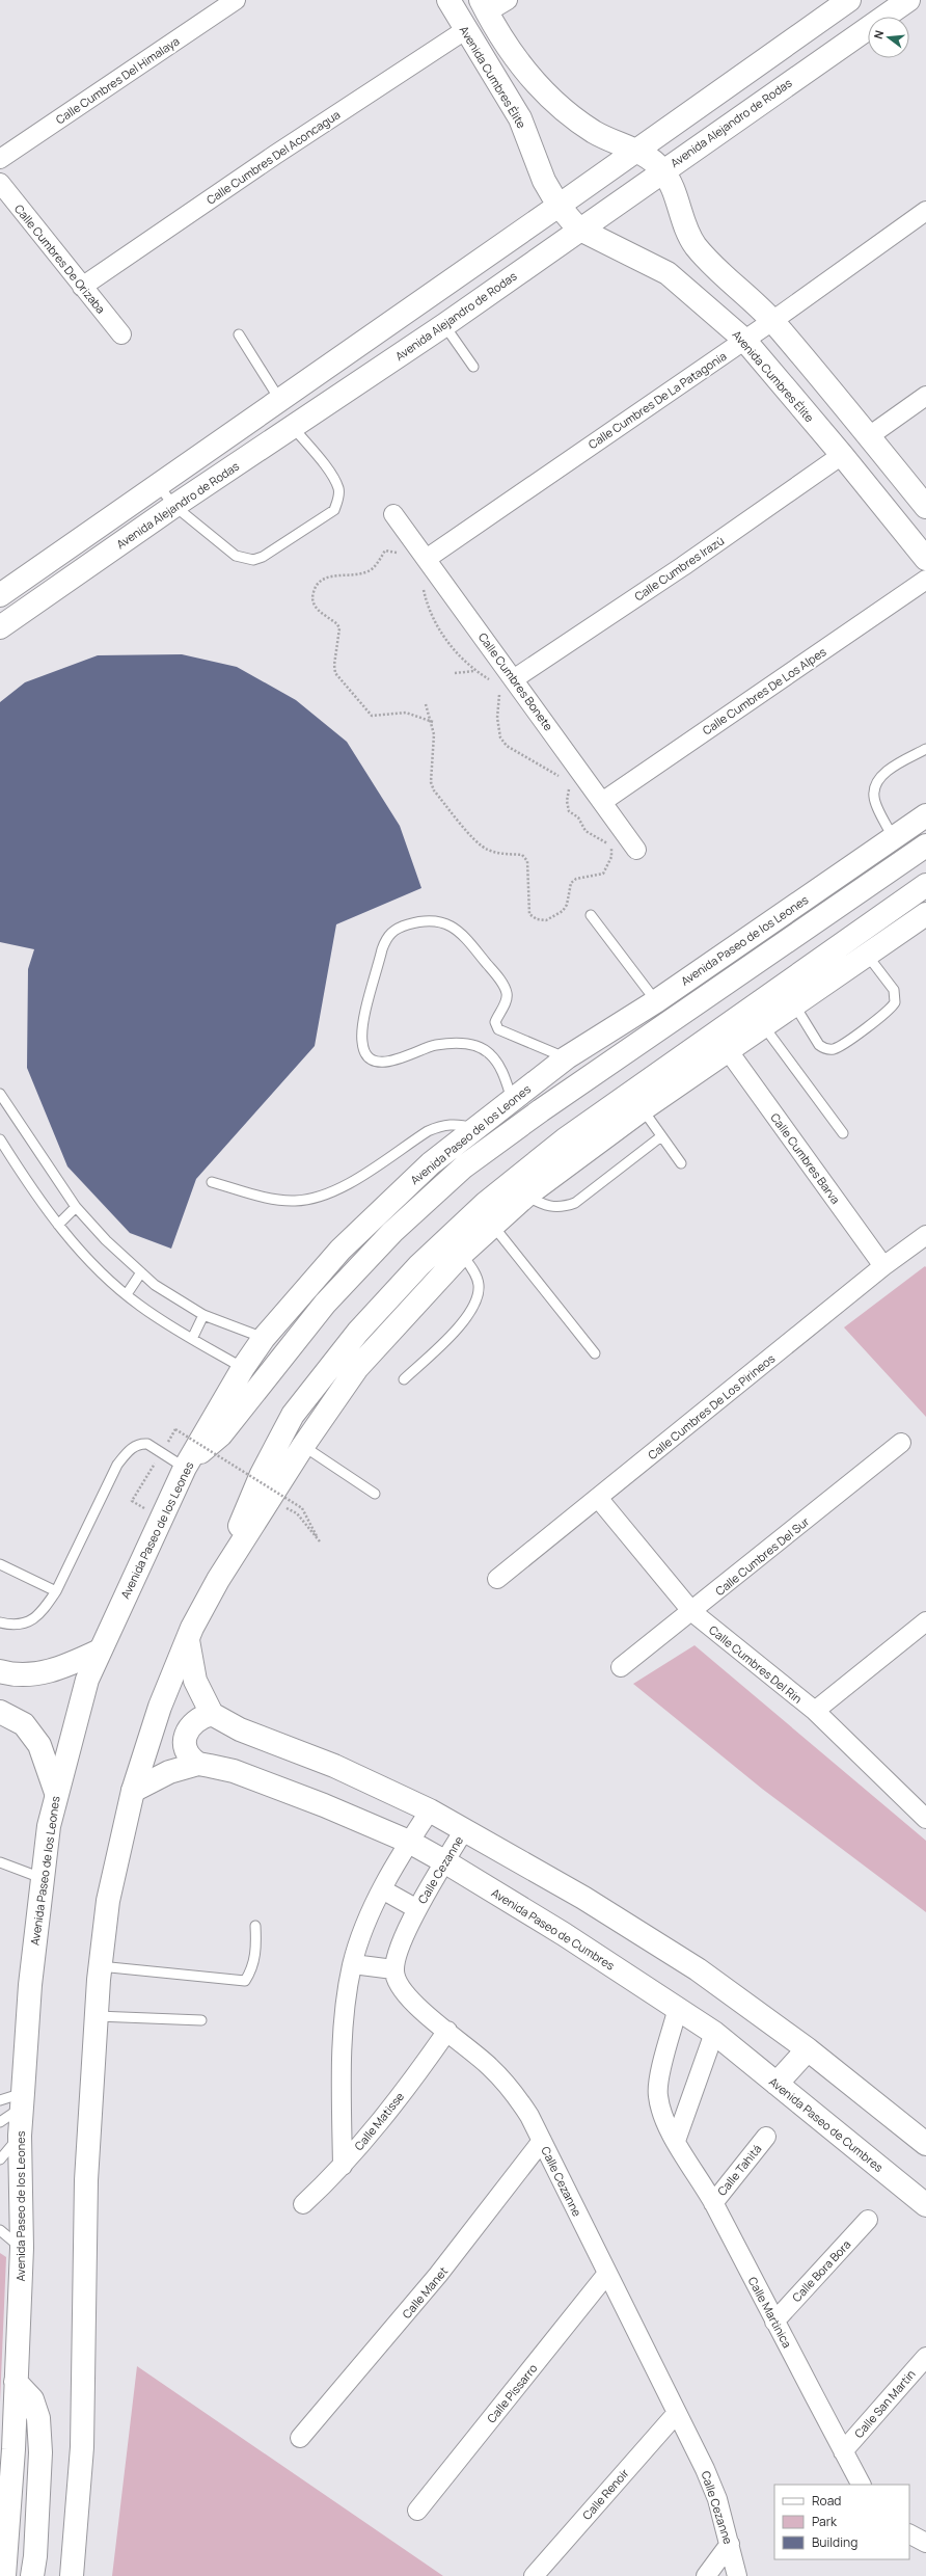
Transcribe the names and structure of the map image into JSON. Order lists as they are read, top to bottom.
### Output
{
  "streets": {
    "main road": [
      "Avenida Cumbres Élite",
      "Avenida Alejandro de Rodas",
      "Avenida Paseo de los Leones",
      "Avenida Paseo de Cumbres"
    ],
    "street": [
      "Calle Cumbres Del Himalaya",
      "Calle Cumbres Del Aconcagua",
      "Calle Cumbres De Orizaba",
      "Calle Cumbres De La Patagonia",
      "Calle Cumbres Irazú",
      "Calle Cumbres Bonete",
      "Calle Cumbres De Los Alpes",
      "Calle Cumbres Barva",
      "Calle Cumbres De Los Pirineos",
      "Calle Cumbres Del Sur",
      "Calle Cumbres Del Rin",
      "Calle Cezanne",
      "Calle Matisse",
      "Calle Tahitá",
      "Calle Bora Bora",
      "Calle Manet",
      "Calle Martinica",
      "Calle Pissarro",
      "Calle San Martin",
      "Calle Renoir"
    ]
  },
  "crossings": [
    ["Avenida Cumbres Élite", "Avenida Alejandro de Rodas"],
    ["Avenida Cumbres Élite", "Calle Cumbres Del Aconcagua"],
    ["Avenida Cumbres Élite", "Calle Cumbres De La Patagonia"],
    ["Avenida Cumbres Élite", "Calle Cumbres Irazú"],
    ["Calle Cumbres Del Aconcagua", "Calle Cumbres De Orizaba"],
    ["Calle Cumbres De La Patagonia", "Calle Cumbres Bonete"],
    ["Calle Cumbres Irazú", "Calle Cumbres Bonete"],
    ["Calle Cumbres Bonete", "Calle Cumbres De Los Alpes"],
    ["Calle Cumbres Barva", "Calle Cumbres De Los Pirineos"],
    ["Calle Cumbres De Los Pirineos", "Calle Cumbres Del Rin"],
    ["Calle Cumbres Del Sur", "Calle Cumbres Del Rin"],
    ["Calle Cezanne", "Avenida Paseo de Cumbres"],
    ["Calle Cezanne", "Calle Matisse"],
    ["Calle Cezanne", "Calle Manet"],
    ["Calle Cezanne", "Calle Pissarro"],
    ["Calle Cezanne", "Calle Renoir"],
    ["Avenida Paseo de Cumbres", "Calle Martinica"],
    ["Calle Tahitá", "Calle Martinica"],
    ["Calle Bora Bora", "Calle Martinica"],
    ["Calle Martinica", "Calle San Martin"]
  ],
  "legend": ["Road", "Park", "Building"],
  "north": "left"
}
